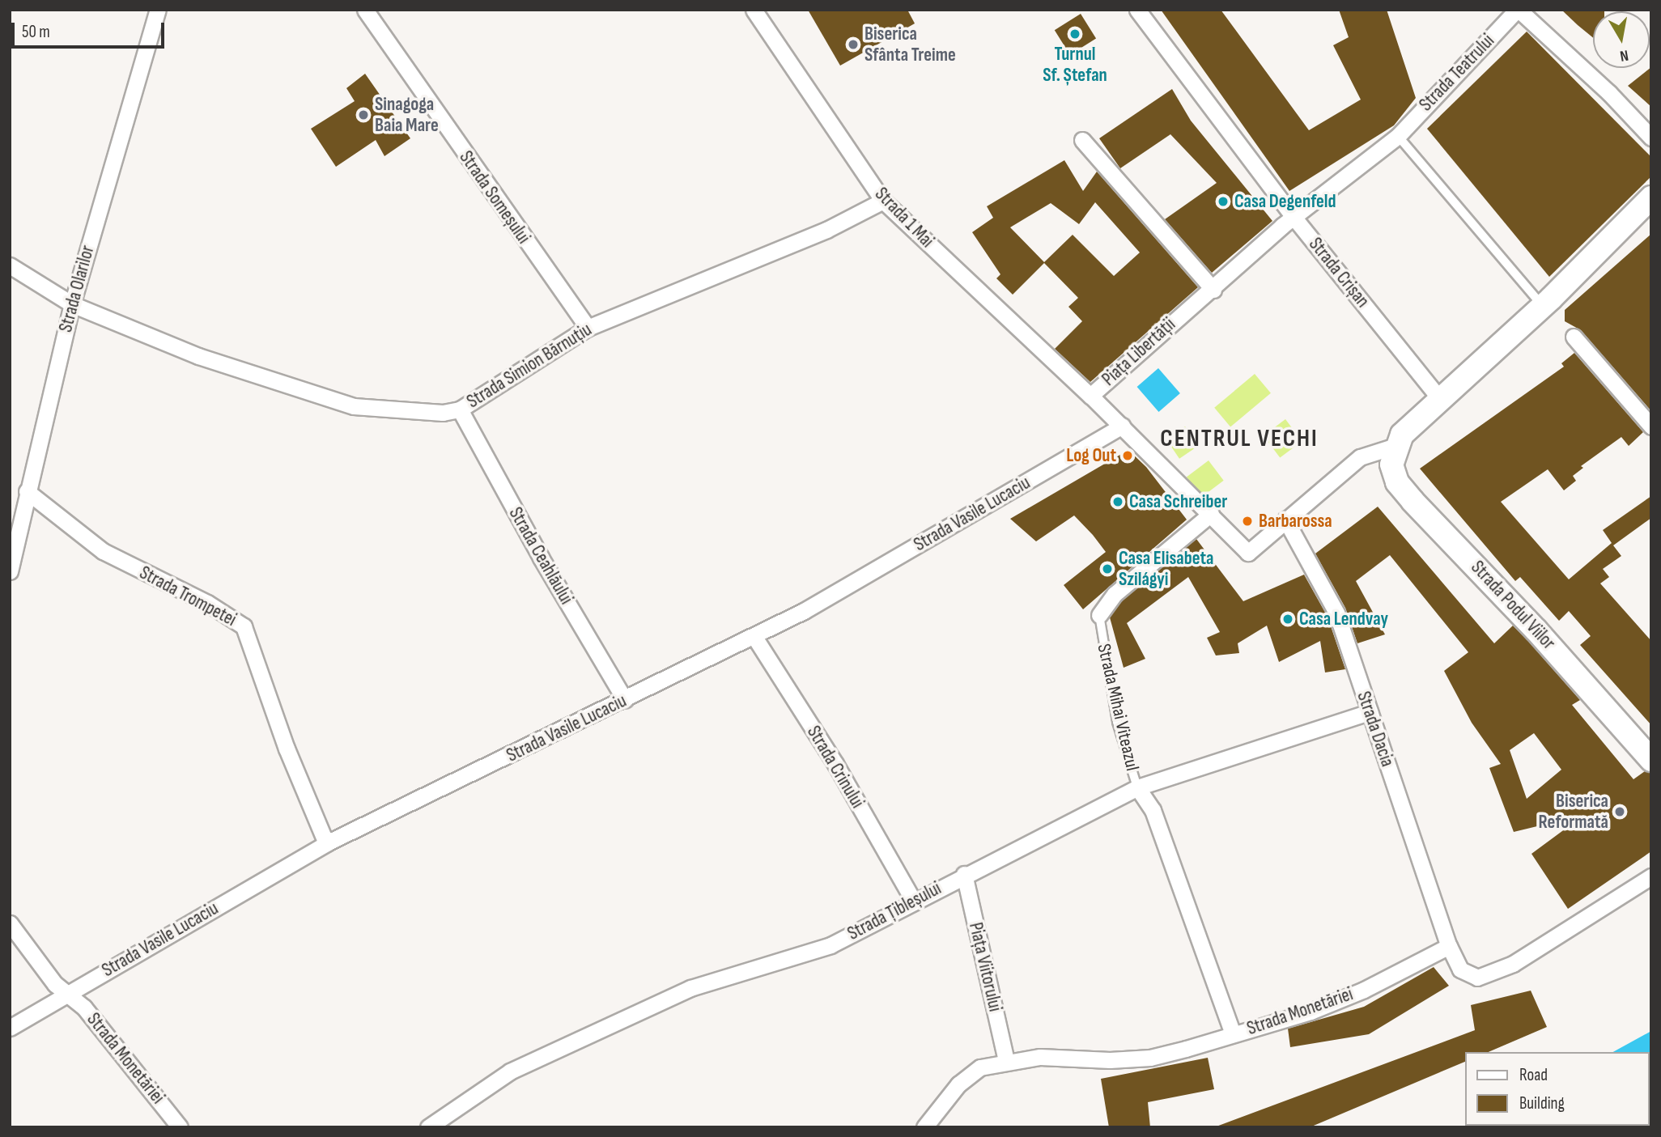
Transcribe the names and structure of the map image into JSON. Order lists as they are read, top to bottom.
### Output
{
  "streets": {
    "main road": ["Strada Podul Viilor"],
    "street": [
      "Strada Teatrului",
      "Strada Someșului",
      "Strada 1 Mai",
      "Strada Crișan",
      "Strada Olarilor",
      "Piața Libertății",
      "Strada Simion Bărnuțiu",
      "Strada Vasile Lucaciu",
      "Strada Ceahlăului",
      "Strada Trompetei",
      "Strada Mihai Viteazul",
      "Strada Dacia",
      "Strada Crinului",
      "Strada Țibleșului",
      "Piața Viitorului",
      "Strada Monetăriei"
    ]
  },
  "crossings": [
    ["Strada Teatrului", "Piața Libertății"],
    ["Strada Someșului", "Strada Simion Bărnuțiu"],
    ["Strada 1 Mai", "Piața Libertății"],
    ["Strada 1 Mai", "Strada Simion Bărnuțiu"],
    ["Strada Crișan", "Piața Libertății"],
    ["Strada Olarilor", "Strada Simion Bărnuțiu"],
    ["Strada Olarilor", "Strada Trompetei"],
    ["Piața Libertății", "Strada Vasile Lucaciu"],
    ["Piața Libertății", "Strada Podul Viilor"],
    ["Piața Libertății", "Strada Mihai Viteazul"],
    ["Piața Libertății", "Strada Dacia"],
    ["Strada Simion Bărnuțiu", "Strada Ceahlăului"],
    ["Strada Vasile Lucaciu", "Strada Ceahlăului"],
    ["Strada Vasile Lucaciu", "Strada Trompetei"],
    ["Strada Vasile Lucaciu", "Strada Crinului"],
    ["Strada Vasile Lucaciu", "Strada Monetăriei"],
    ["Strada Mihai Viteazul", "Strada Țibleșului"],
    ["Strada Mihai Viteazul", "Strada Monetăriei"],
    ["Strada Dacia", "Strada Țibleșului"],
    ["Strada Dacia", "Strada Monetăriei"],
    ["Strada Crinului", "Strada Țibleșului"],
    ["Strada Țibleșului", "Piața Viitorului"],
    ["Piața Viitorului", "Strada Monetăriei"]
  ],
  "districts": ["CENTRUL VECHI"],
  "places": [
    "Turnul Sf. Ștefan",
    "Biserica Sfânta Treime",
    "Sinagoga Baia Mare",
    "Casa Degenfeld",
    "Log Out",
    "Casa Schreiber",
    "Barbarossa",
    "Casa Elisabeta Szilágyi",
    "Casa Lendvay",
    "Biserica Reformată"
  ],
  "legend": ["Road", "Building"],
  "scale_bar": "50 m",
  "north": "bottom"
}
